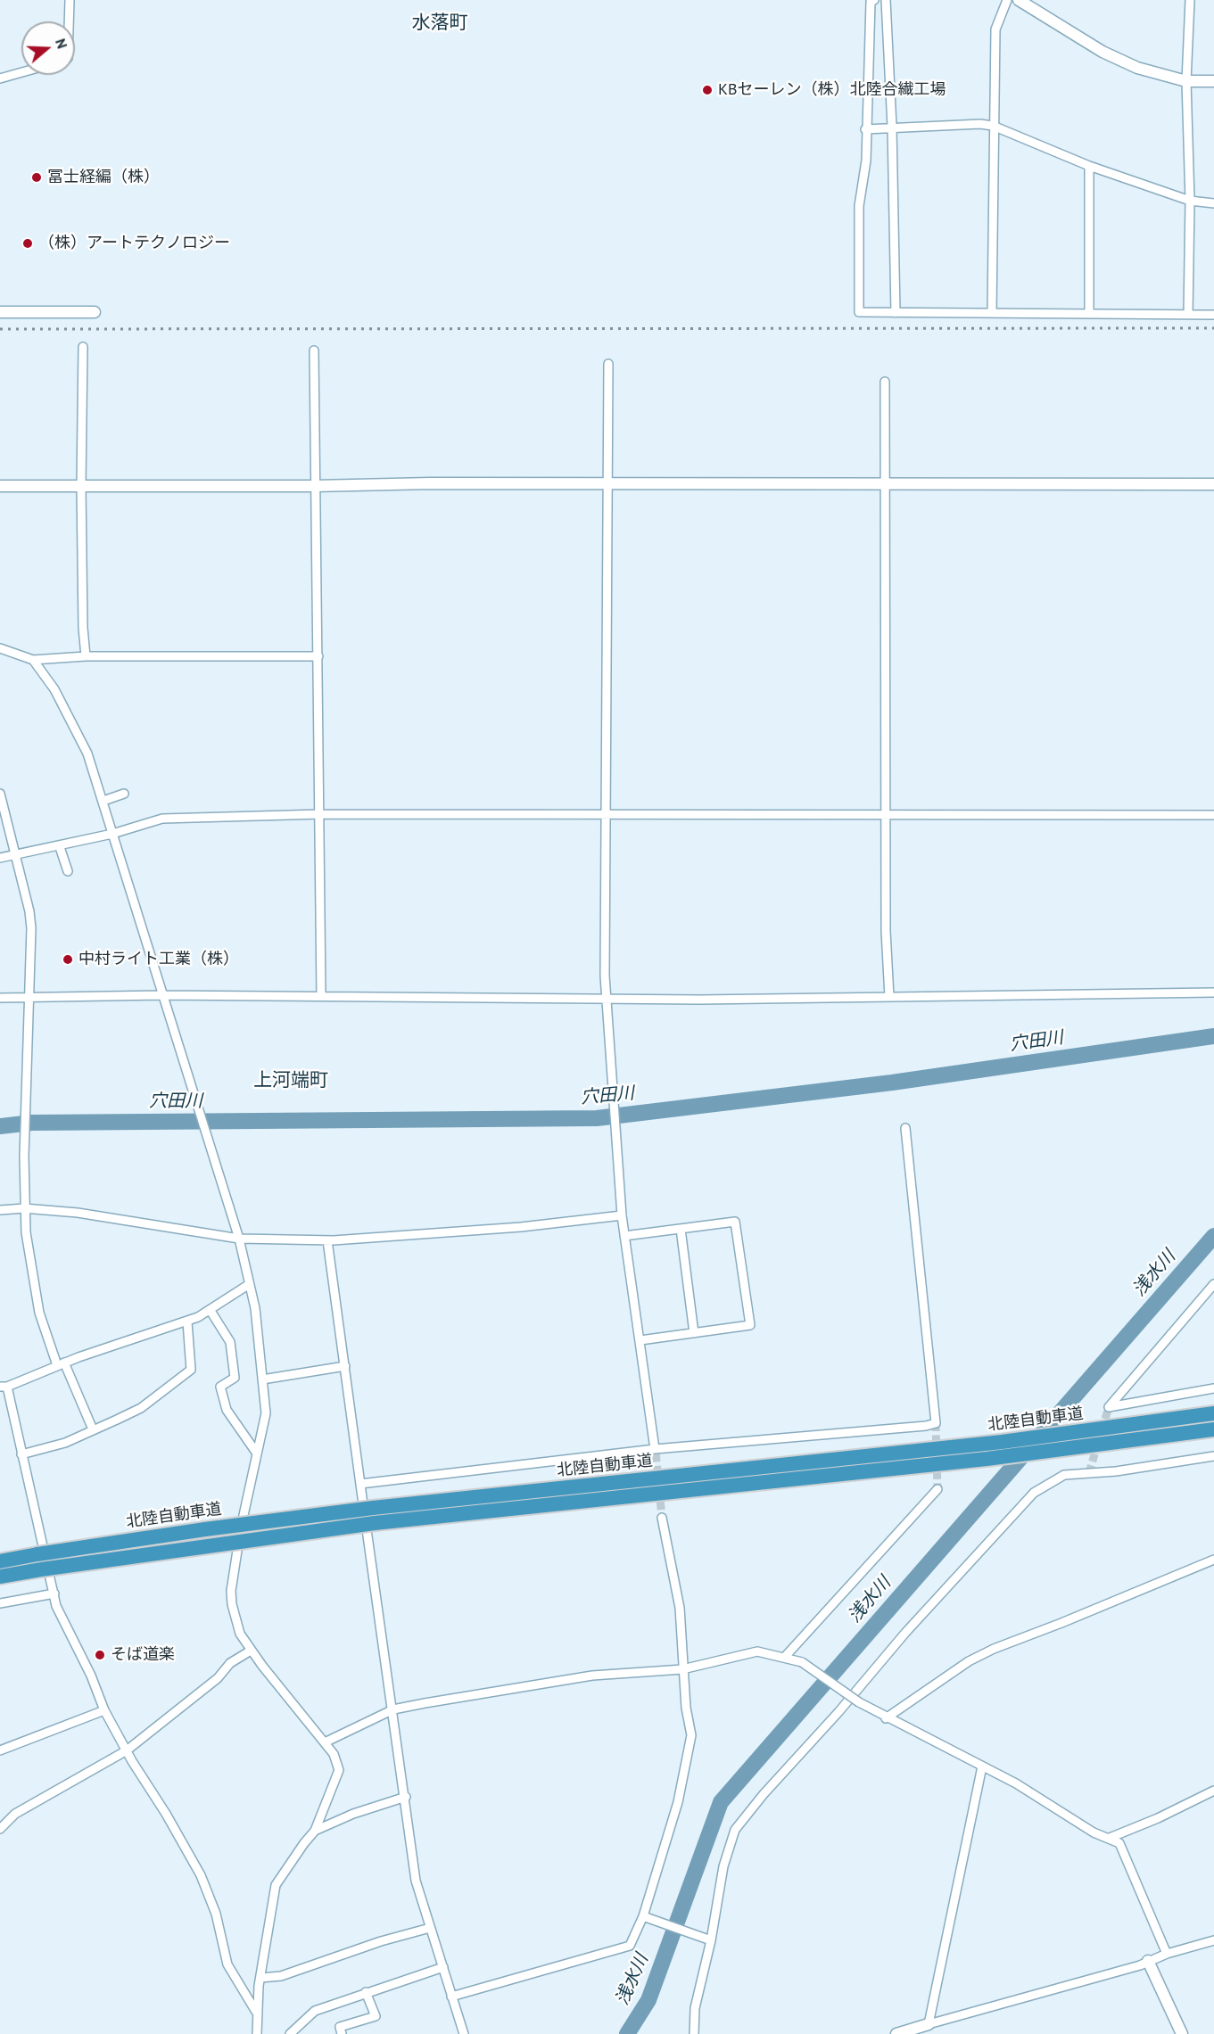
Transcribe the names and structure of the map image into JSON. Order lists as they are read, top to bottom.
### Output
{
  "streets": {
    "highway": ["北陸自動車道"]
  },
  "districts": ["水落町", "上河端町"],
  "water": ["穴田川", "浅水川"],
  "places": [
    "KBセーレン（株）北陸合繊工場",
    "冨士経編（株）",
    "（株）アートテクノロジー",
    "中村ライト工業（株）",
    "そば道楽"
  ],
  "north": "right"
}
